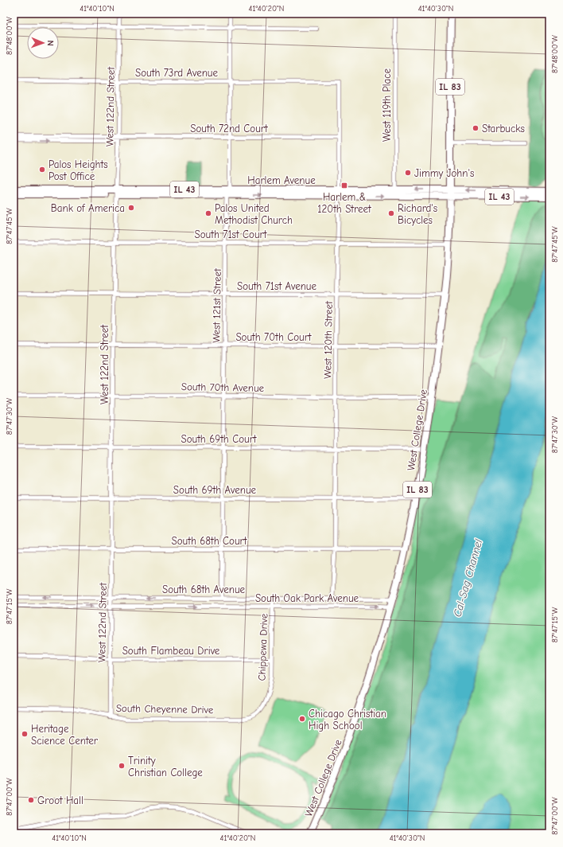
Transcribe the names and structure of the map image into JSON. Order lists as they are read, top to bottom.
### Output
{
  "streets": {
    "main road": [
      "IL 83",
      "Harlem Avenue",
      "IL 43",
      "West College Drive"
    ],
    "street": [
      "South 73rd Avenue",
      "West 119th Place",
      "West 122nd Street",
      "South 72nd Court",
      "South 71st Court",
      "South 71st Avenue",
      "West 121st Street",
      "South 70th Court",
      "West 120th Street",
      "South 70th Avenue",
      "South 69th Court",
      "South 69th Avenue",
      "South 68th Court",
      "South 68th Avenue",
      "South Oak Park Avenue",
      "Chippewa Drive",
      "South Flambeau Drive",
      "South Cheyenne Drive"
    ]
  },
  "crossings": [
    ["South 73rd Avenue", "West 122nd Street"],
    ["South 73rd Avenue", "West 121st Street"],
    ["South 73rd Avenue", "West 120th Street"],
    ["West 119th Place", "Harlem Avenue"],
    ["West 122nd Street", "South 72nd Court"],
    ["West 122nd Street", "Harlem Avenue"],
    ["West 122nd Street", "South 71st Court"],
    ["West 122nd Street", "South 71st Avenue"],
    ["West 122nd Street", "South 70th Court"],
    ["West 122nd Street", "South 70th Avenue"],
    ["West 122nd Street", "South 69th Court"],
    ["West 122nd Street", "South 69th Avenue"],
    ["West 122nd Street", "South 68th Court"],
    ["West 122nd Street", "South 68th Avenue"],
    ["West 122nd Street", "South Oak Park Avenue"],
    ["West 122nd Street", "South Flambeau Drive"],
    ["West 122nd Street", "South Cheyenne Drive"],
    ["South 72nd Court", "West 121st Street"],
    ["South 72nd Court", "West 120th Street"],
    ["Harlem Avenue", "West 121st Street"],
    ["Harlem Avenue", "West 120th Street"],
    ["Harlem Avenue", "West College Drive"],
    ["South 71st Court", "West 121st Street"],
    ["South 71st Court", "West 120th Street"],
    ["South 71st Court", "West College Drive"],
    ["South 71st Avenue", "West 121st Street"],
    ["South 71st Avenue", "West 120th Street"],
    ["South 71st Avenue", "West College Drive"],
    ["West 121st Street", "South 70th Court"],
    ["West 121st Street", "South 70th Avenue"],
    ["West 121st Street", "South 69th Court"],
    ["West 121st Street", "South 69th Avenue"],
    ["West 121st Street", "South 68th Court"],
    ["West 121st Street", "South 68th Avenue"],
    ["South 70th Court", "West 120th Street"],
    ["South 70th Court", "West College Drive"],
    ["West 120th Street", "South 70th Avenue"],
    ["West 120th Street", "South 69th Court"],
    ["West 120th Street", "South 69th Avenue"],
    ["West 120th Street", "South 68th Court"],
    ["West 120th Street", "South 68th Avenue"],
    ["South 70th Avenue", "West College Drive"],
    ["West College Drive", "South 69th Court"],
    ["West College Drive", "South 69th Avenue"],
    ["West College Drive", "South 68th Court"],
    ["West College Drive", "South 68th Avenue"],
    ["West College Drive", "South Oak Park Avenue"],
    ["South 68th Avenue", "Chippewa Drive"],
    ["South Oak Park Avenue", "Chippewa Drive"],
    ["Chippewa Drive", "South Flambeau Drive"],
    ["Chippewa Drive", "South Cheyenne Drive"]
  ],
  "one_way": ["South 68th Avenue", "South Oak Park Avenue"],
  "water": ["Cal-Sag Channel"],
  "places": {
    "other": [
      "Starbucks",
      "Palos Heights Post Office",
      "Jimmy John's",
      "Bank of America",
      "Palos United Methodist Church",
      "Richard's Bicycles",
      "Chicago Christian High School",
      "Heritage Science Center",
      "Trinity Christian College",
      "Groot Hall"
    ],
    "transit": ["Harlem & 120th Street"]
  },
  "north": "right",
  "coordinates": [
    "41°40'10\"N",
    "41°40'20\"N",
    "41°40'30\"N",
    "87°48'00\"W",
    "87°47'45\"W",
    "87°47'30\"W",
    "87°47'15\"W",
    "87°47'00\"W"
  ]
}
